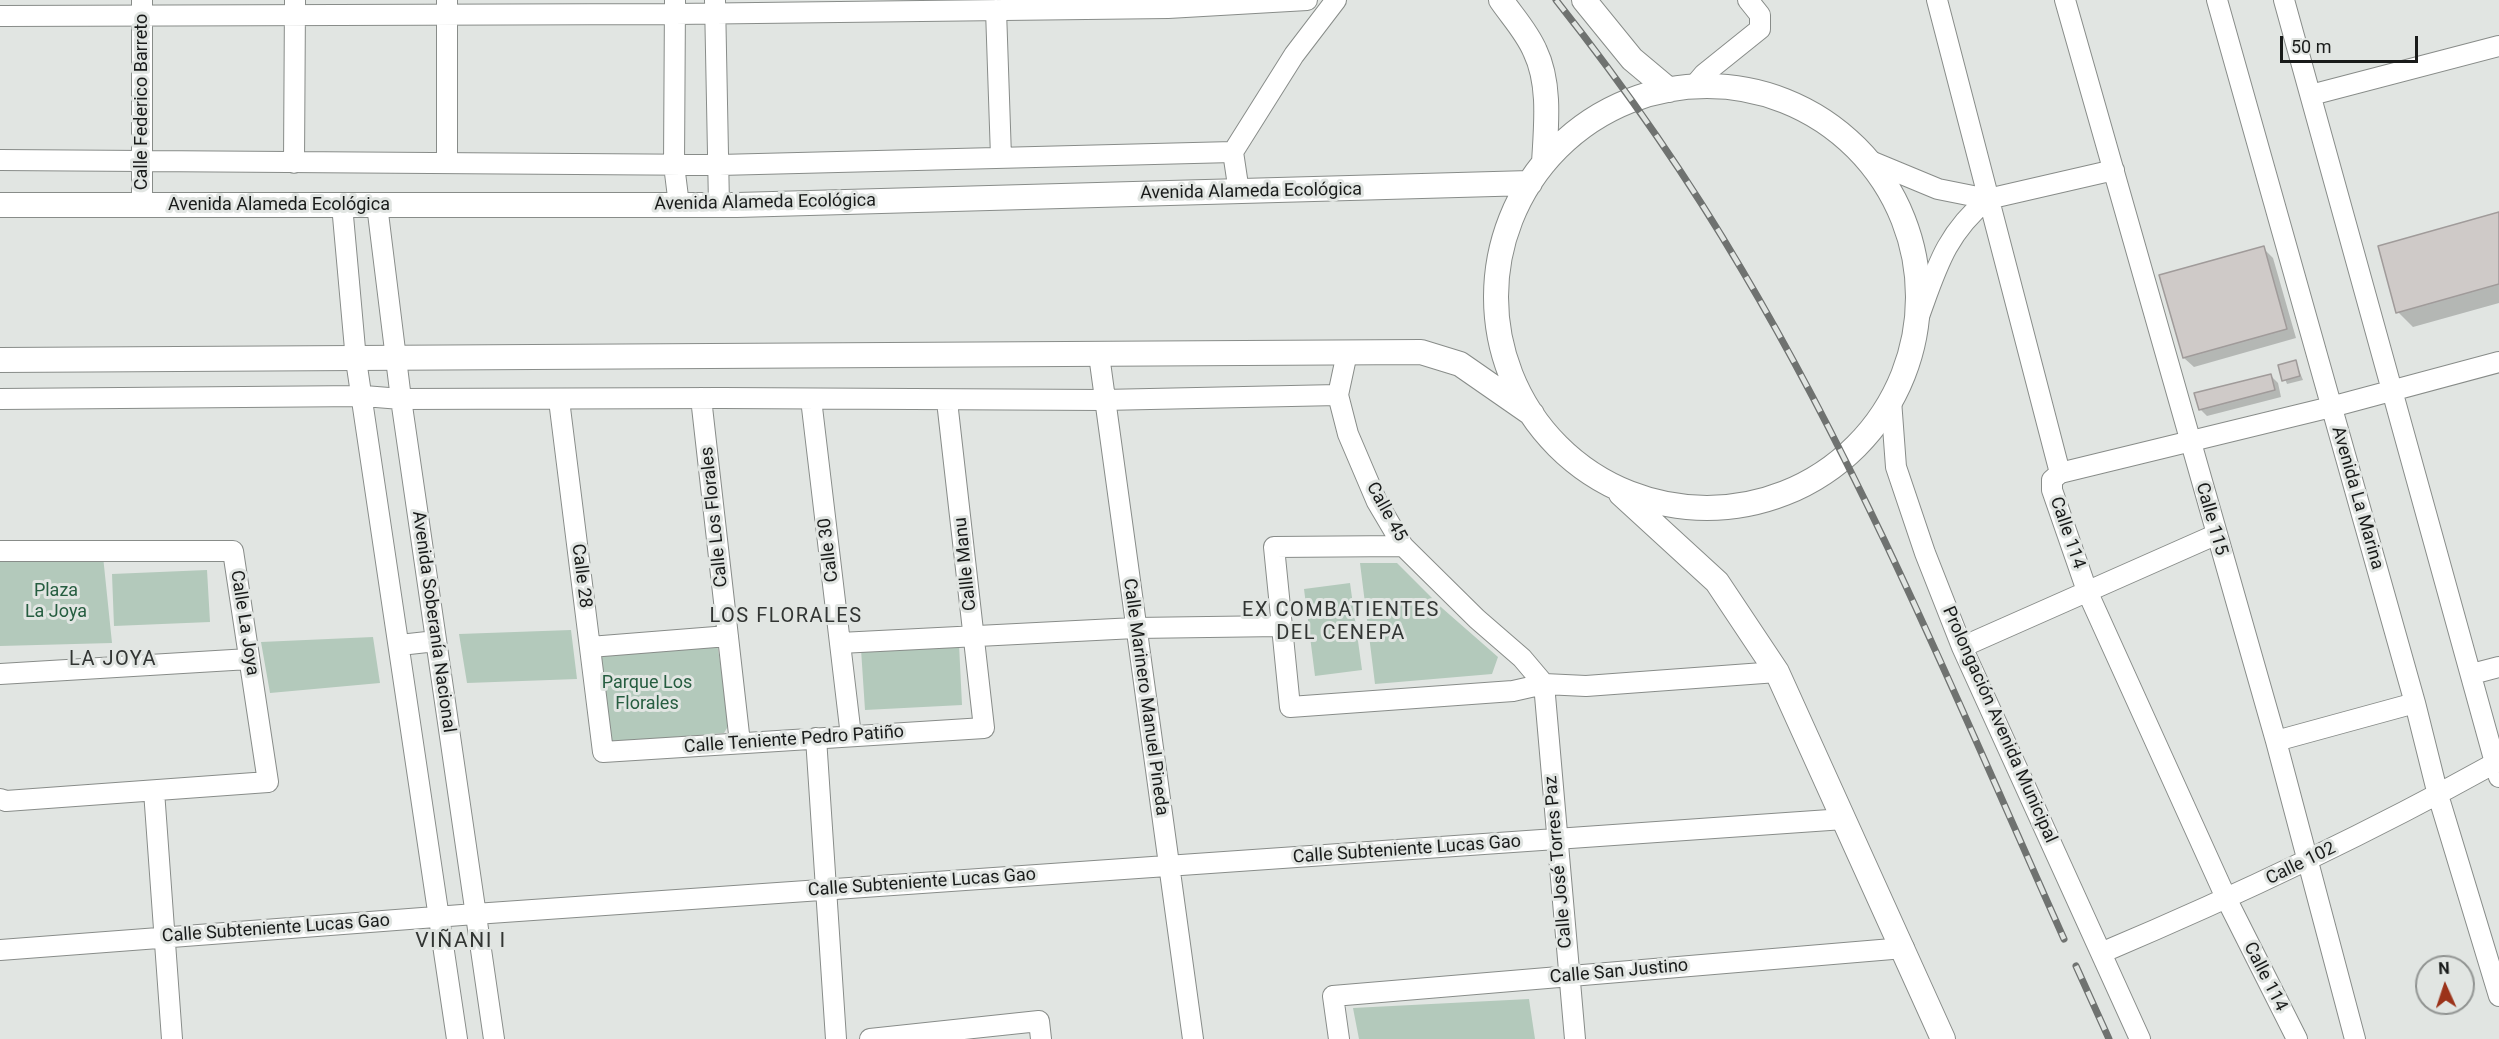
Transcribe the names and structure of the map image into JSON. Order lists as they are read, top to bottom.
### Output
{
  "streets": {
    "main road": ["Avenida Alameda Ecológica", "Prolongación Avenida Municipal"],
    "street": [
      "Calle Federico Barreto",
      "Avenida La Marina",
      "Calle 45",
      "Calle Los Florales",
      "Calle 115",
      "Calle 114",
      "Calle 30",
      "Callle Manu",
      "Calle 28",
      "Avenida Soberanía Nacional",
      "Calle La Joya",
      "Calle Marinero Manuel Pineda",
      "Calle Teniente Pedro Patiño",
      "Calle Subteniente Lucas Gao",
      "Calle José Torres Paz",
      "Calle 102",
      "Calle San Justino"
    ]
  },
  "crossings": [
    ["Calle Federico Barreto", "Avenida Alameda Ecológica"],
    ["Avenida Alameda Ecológica", "Avenida Soberanía Nacional"],
    ["Avenida Alameda Ecológica", "Prolongación Avenida Municipal"],
    ["Avenida La Marina", "Calle 102"],
    ["Calle 45", "Calle José Torres Paz"],
    ["Calle Los Florales", "Calle Teniente Pedro Patiño"],
    ["Calle 115", "Calle 102"],
    ["Calle 114", "Calle 102"],
    ["Calle 30", "Calle Teniente Pedro Patiño"],
    ["Callle Manu", "Calle Teniente Pedro Patiño"],
    ["Calle 28", "Calle Teniente Pedro Patiño"],
    ["Avenida Soberanía Nacional", "Calle Subteniente Lucas Gao"],
    ["Calle Marinero Manuel Pineda", "Calle Subteniente Lucas Gao"],
    ["Prolongación Avenida Municipal", "Calle Subteniente Lucas Gao"],
    ["Prolongación Avenida Municipal", "Calle 102"],
    ["Prolongación Avenida Municipal", "Calle San Justino"],
    ["Calle Subteniente Lucas Gao", "Calle José Torres Paz"],
    ["Calle José Torres Paz", "Calle San Justino"]
  ],
  "districts": [
    "EX COMBATIENTES DEL CENEPA",
    "LOS FLORALES",
    "LA JOYA",
    "VIÑANI I"
  ],
  "parks": ["Plaza La Joya", "Parque Los Florales"],
  "scale_bar": "50 m",
  "north": "top"
}
